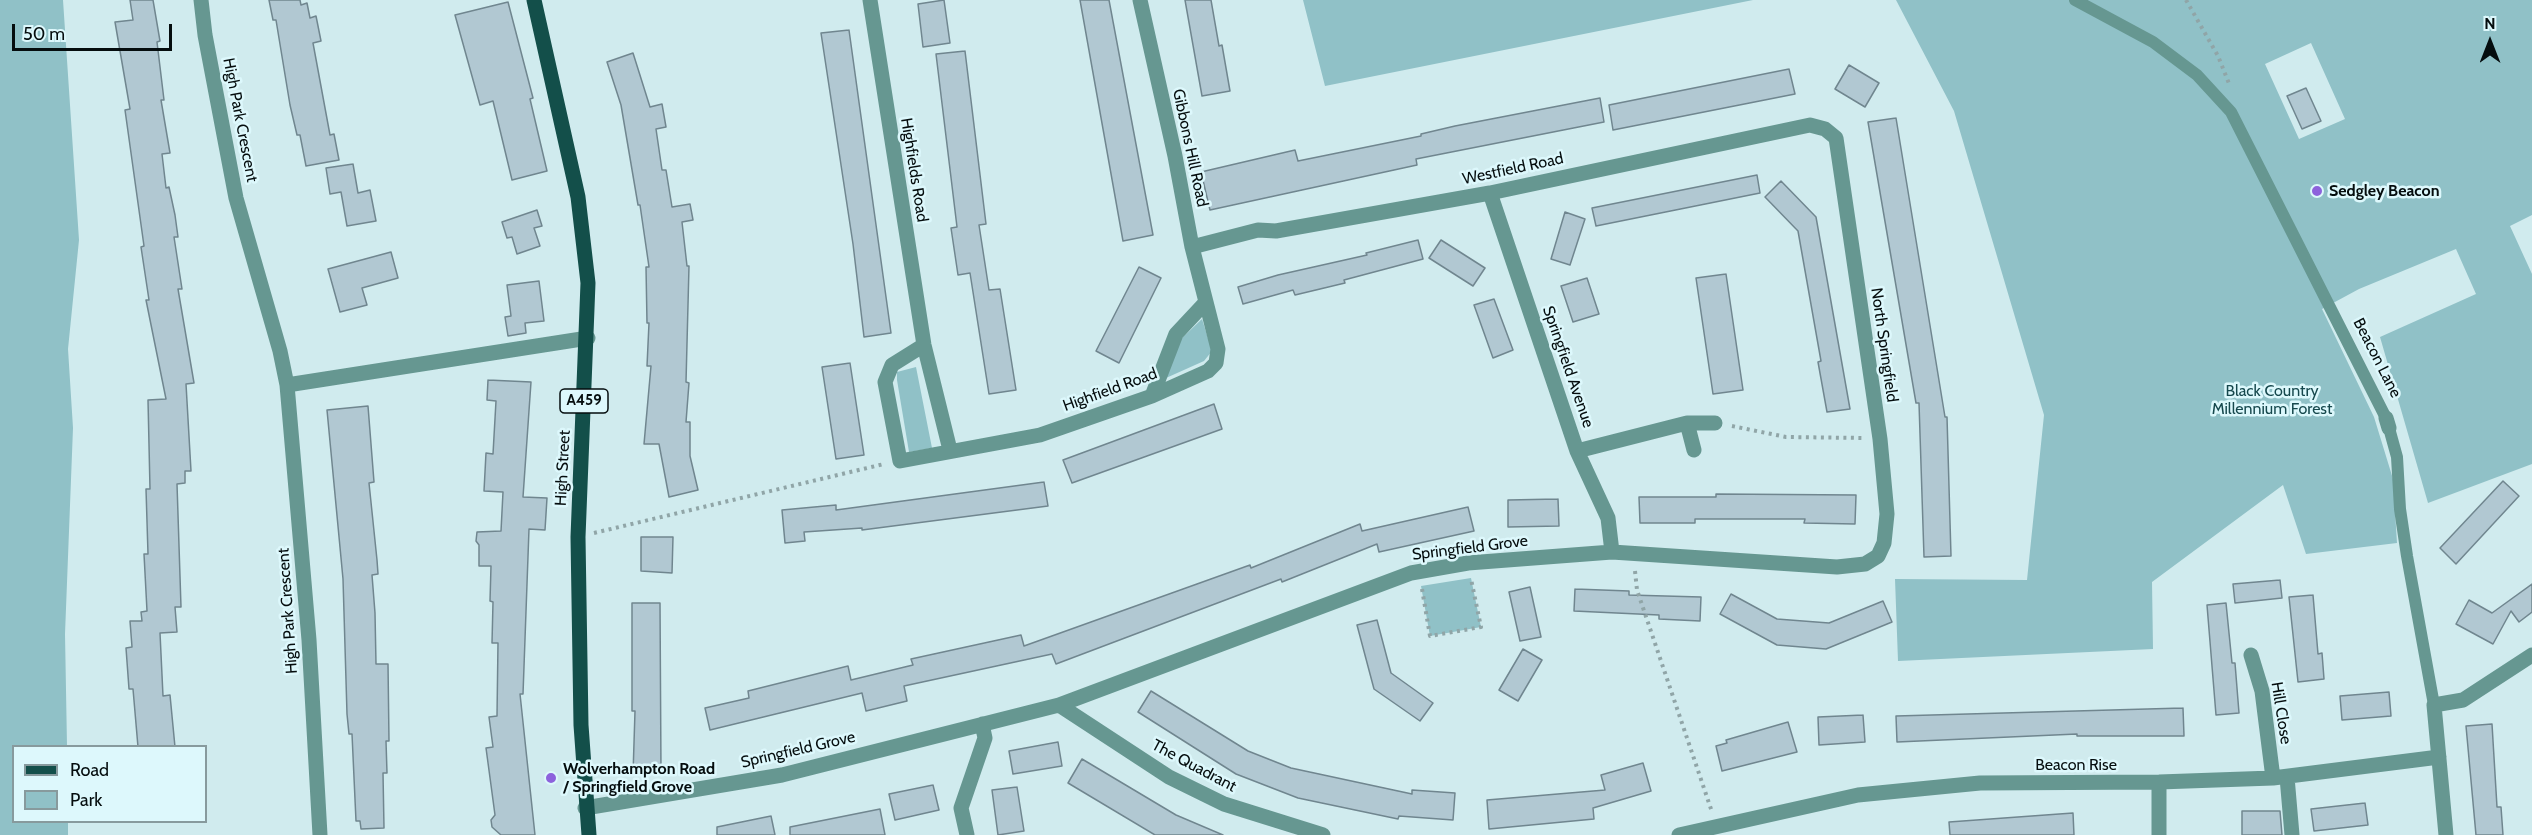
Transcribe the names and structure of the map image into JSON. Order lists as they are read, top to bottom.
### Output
{
  "streets": {
    "main road": ["A459", "High Street"],
    "street": [
      "High Park Crescent",
      "Gibbons Hill Road",
      "Westfield Road",
      "Highfields Road",
      "North Springfield",
      "Beacon Lane",
      "Springfield Avenue",
      "Highfield Road",
      "Springfield Grove",
      "Hill Close",
      "Beacon Rise",
      "The Quadrant"
    ]
  },
  "crossings": [
    ["Gibbons Hill Road", "Westfield Road"],
    ["Gibbons Hill Road", "Highfield Road"],
    ["Westfield Road", "North Springfield"],
    ["Westfield Road", "Springfield Avenue"],
    ["Highfields Road", "Highfield Road"],
    ["North Springfield", "Springfield Grove"],
    ["Beacon Lane", "Beacon Rise"],
    ["Springfield Avenue", "Springfield Grove"],
    ["High Street", "Springfield Grove"],
    ["Springfield Grove", "The Quadrant"],
    ["Hill Close", "Beacon Rise"]
  ],
  "parks": ["Black Country Millennium Forest"],
  "places": ["Sedgley Beacon", "Wolverhampton Road / Springfield Grove"],
  "legend": ["Road", "Park"],
  "scale_bar": "50 m",
  "north": "top"
}
